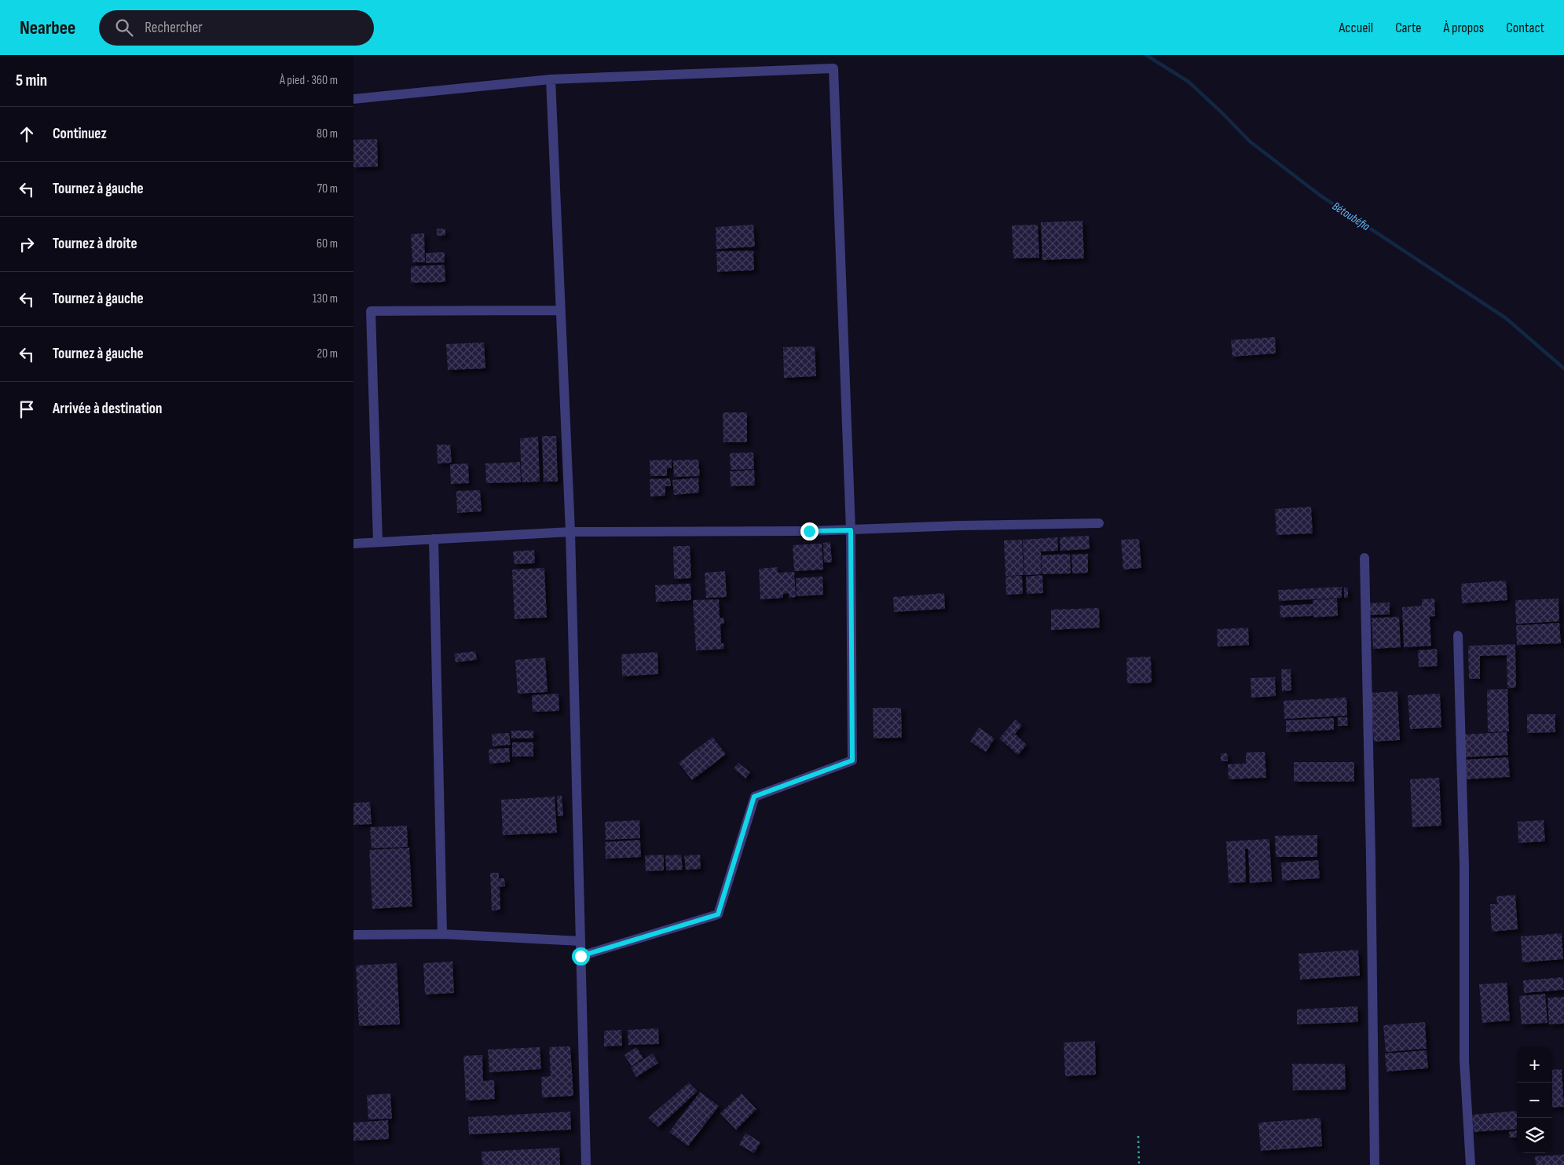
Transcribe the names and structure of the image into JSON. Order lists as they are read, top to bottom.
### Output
{
  "water": ["Bétoubéfia"],
  "page": {
    "header": "Nearbee",
    "search": "Rechercher",
    "nav": [
      "Accueil",
      "Carte",
      "À propos",
      "Contact"
    ],
    "heading": ["5 min", "À pied · 360 m"],
    "list": [
      ["Continuez", "80 m"],
      ["Tournez à gauche", "70 m"],
      ["Tournez à droite", "60 m"],
      ["Tournez à gauche", "130 m"],
      ["Tournez à gauche", "20 m"],
      "Arrivée à destination"
    ],
    "map_buttons": ["+", "−"]
  }
}
